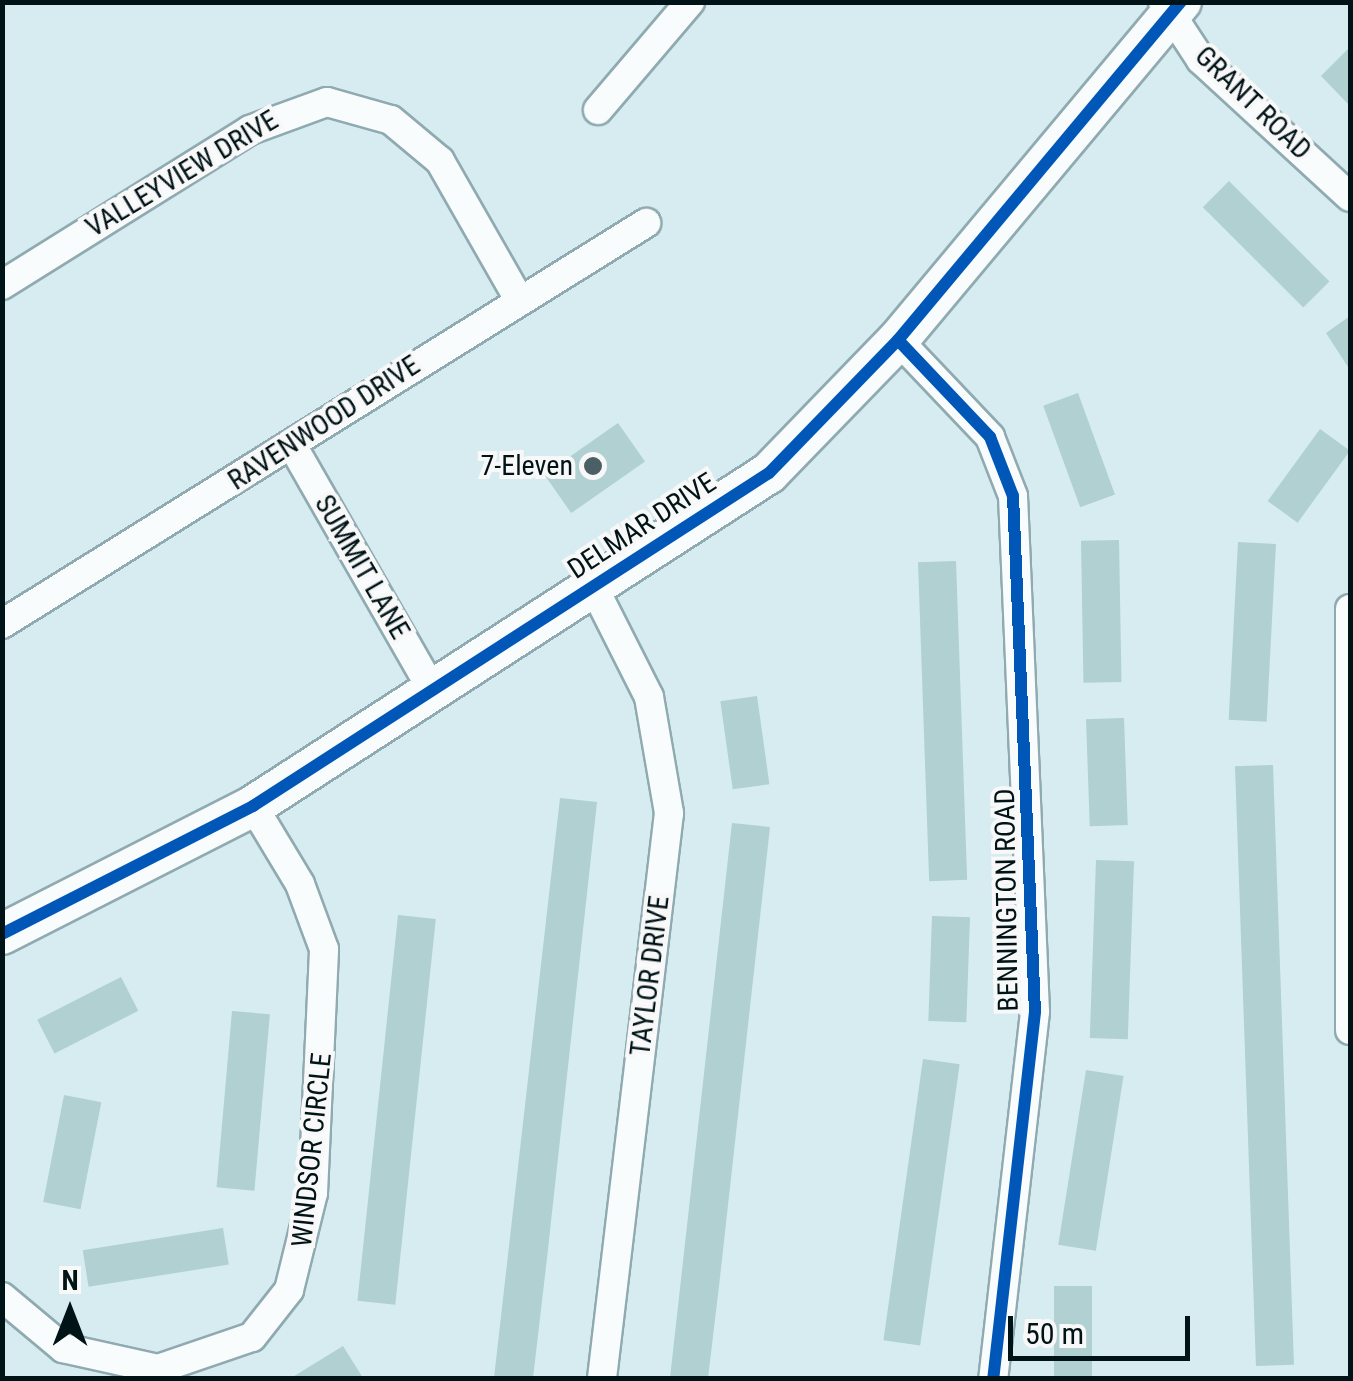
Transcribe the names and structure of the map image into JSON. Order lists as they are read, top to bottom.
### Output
{
  "streets": {
    "street": [
      "GRANT ROAD",
      "VALLEYVIEW DRIVE",
      "RAVENWOOD DRIVE",
      "DELMAR DRIVE",
      "SUMMIT LANE",
      "BENNINGTON ROAD",
      "TAYLOR DRIVE",
      "WINDSOR CIRCLE"
    ]
  },
  "crossings": [
    ["GRANT ROAD", "DELMAR DRIVE"],
    ["VALLEYVIEW DRIVE", "RAVENWOOD DRIVE"],
    ["RAVENWOOD DRIVE", "SUMMIT LANE"],
    ["DELMAR DRIVE", "SUMMIT LANE"],
    ["DELMAR DRIVE", "BENNINGTON ROAD"],
    ["DELMAR DRIVE", "TAYLOR DRIVE"],
    ["DELMAR DRIVE", "WINDSOR CIRCLE"]
  ],
  "places": ["7-Eleven"],
  "scale_bar": "50 m",
  "north": "top"
}
